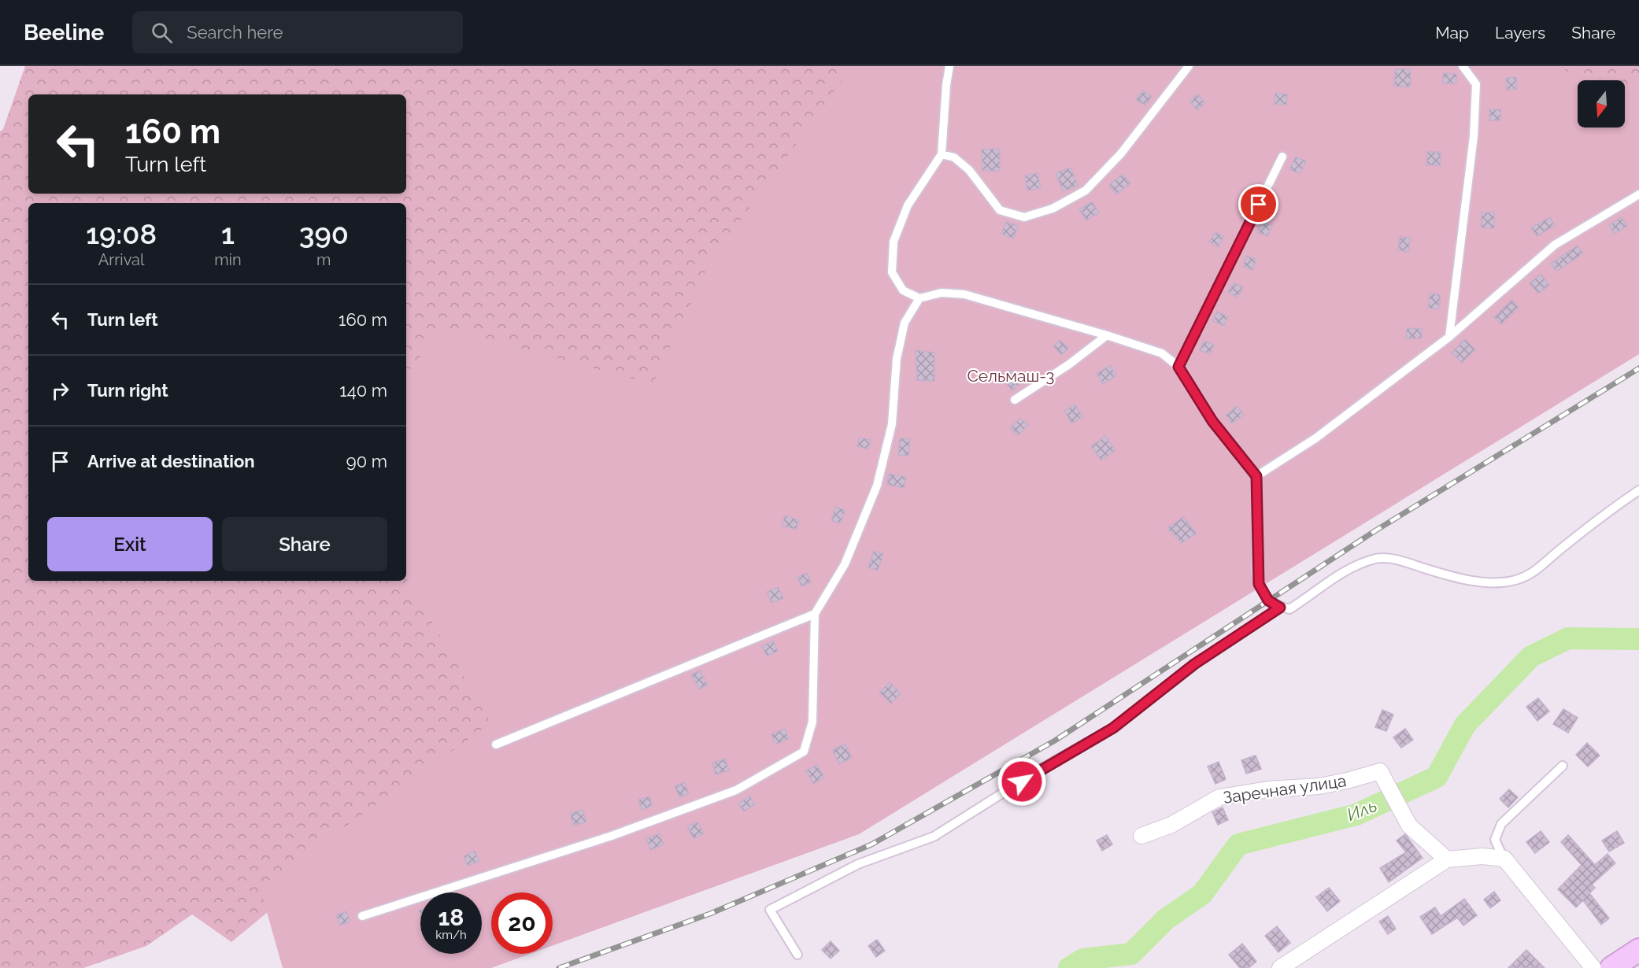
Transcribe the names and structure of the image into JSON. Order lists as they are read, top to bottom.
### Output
{
  "streets": {
    "street": ["Заречная улица"]
  },
  "water": ["Иль"],
  "parks": ["Сельмаш-3"],
  "north": "bottom",
  "page": {
    "header": "Beeline",
    "search": "Search here",
    "nav": ["Map", "Layers", "Share"],
    "turn": ["160 m", "Turn left"],
    "eta": [
      "19:08",
      "Arrival",
      "1",
      "min",
      "390",
      "m"
    ],
    "list": [
      {
        "name": "Turn left",
        "value": "160 m"
      },
      {
        "name": "Turn right",
        "value": "140 m"
      },
      {
        "name": "Arrive at destination",
        "value": "90 m"
      }
    ],
    "buttons": ["Exit", "Share"],
    "speed": "18 km/h",
    "limit": "20"
  }
}
